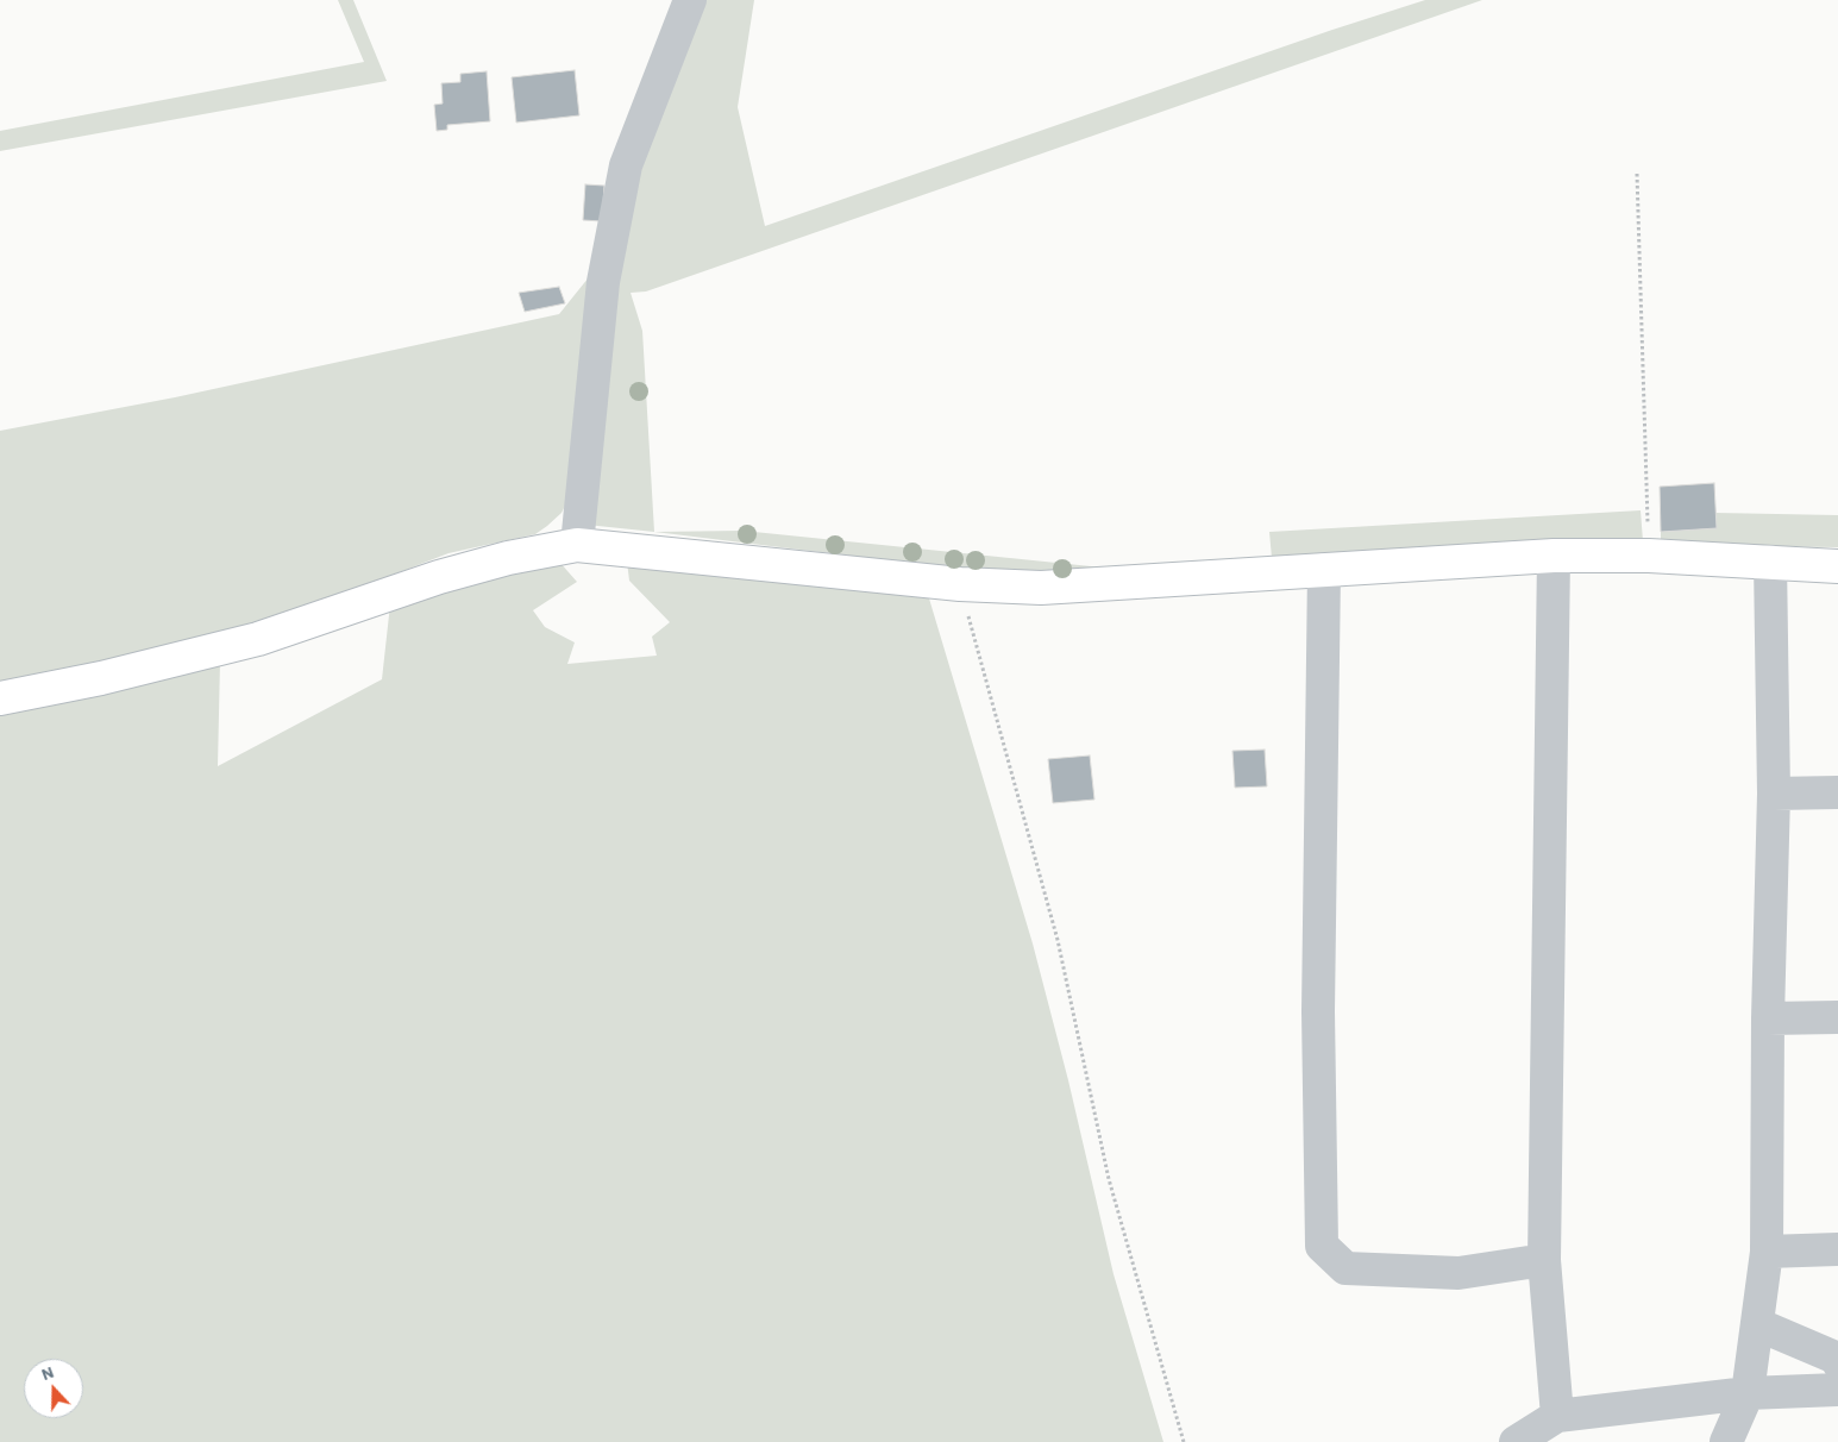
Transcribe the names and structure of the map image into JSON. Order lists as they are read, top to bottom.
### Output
{
  "north": "top"
}
